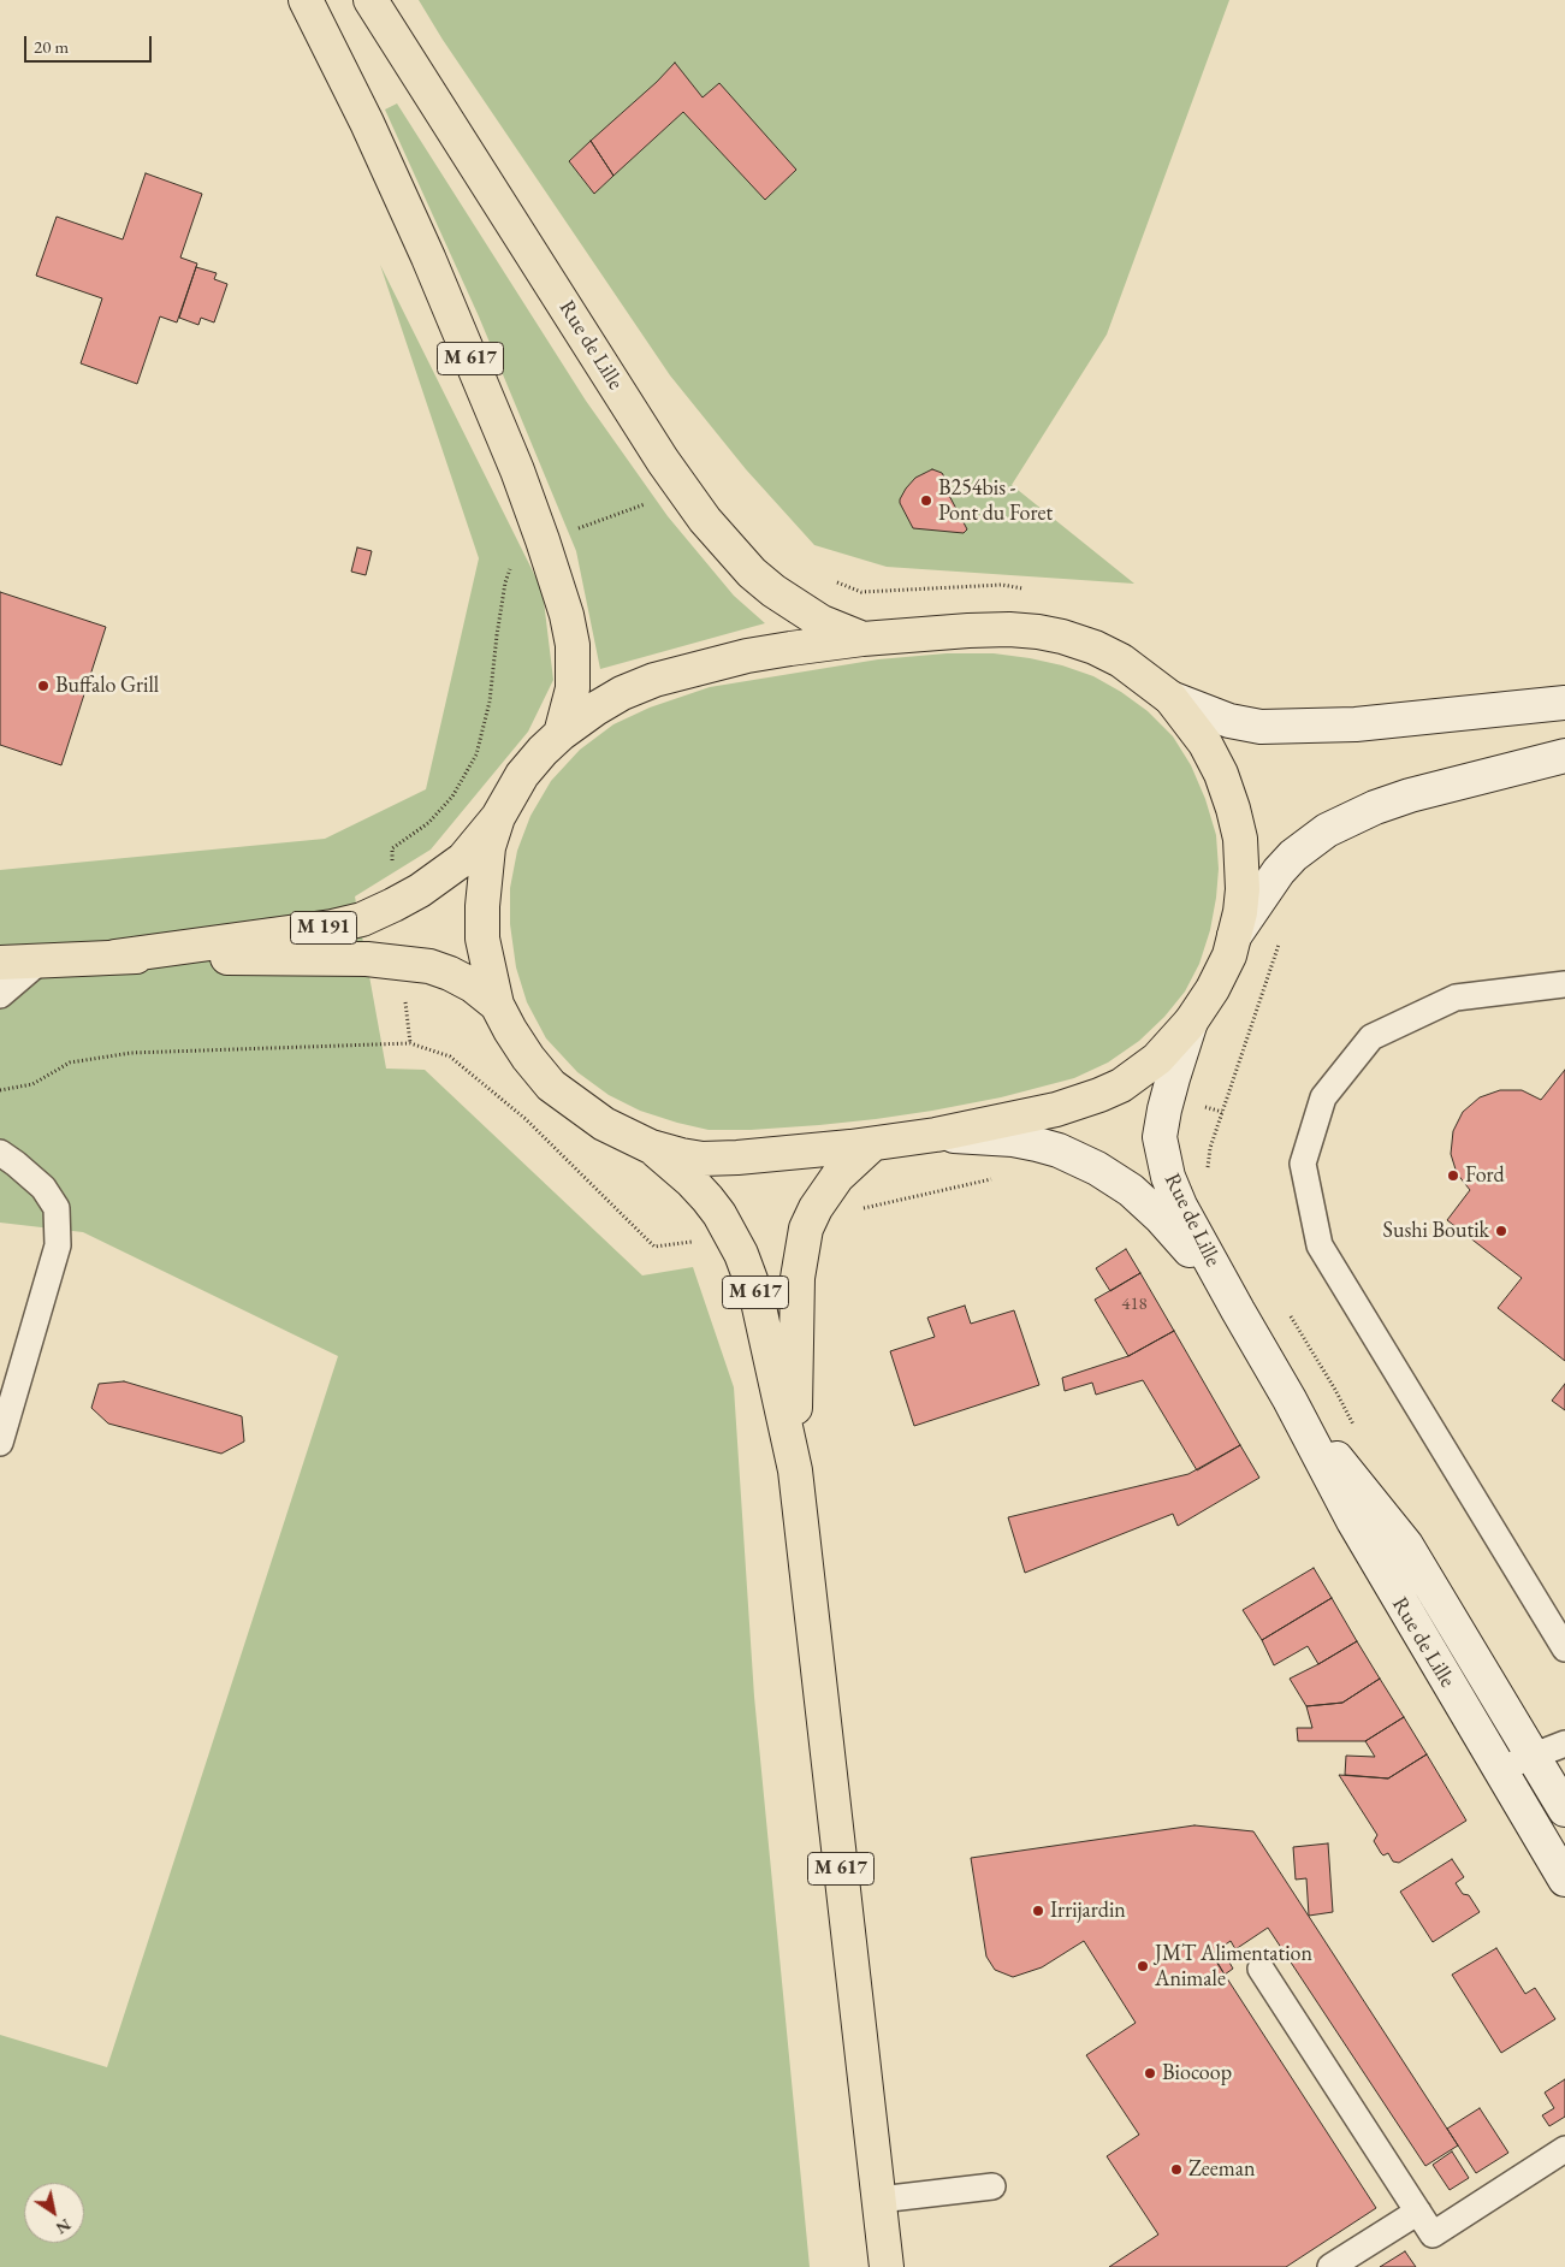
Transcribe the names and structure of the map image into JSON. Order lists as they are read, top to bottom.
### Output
{
  "streets": {
    "main road": ["Rue de Lille", "M 617", "M 191"]
  },
  "places": [
    "B254bis - Pont du Foret",
    "Buffalo Grill",
    "Ford",
    "Sushi Boutik",
    "Irrijardin",
    "JMT Alimentation Animale",
    "Biocoop",
    "Zeeman"
  ],
  "house_numbers": ["418"],
  "scale_bar": "20 m",
  "north": "bottom right"
}
